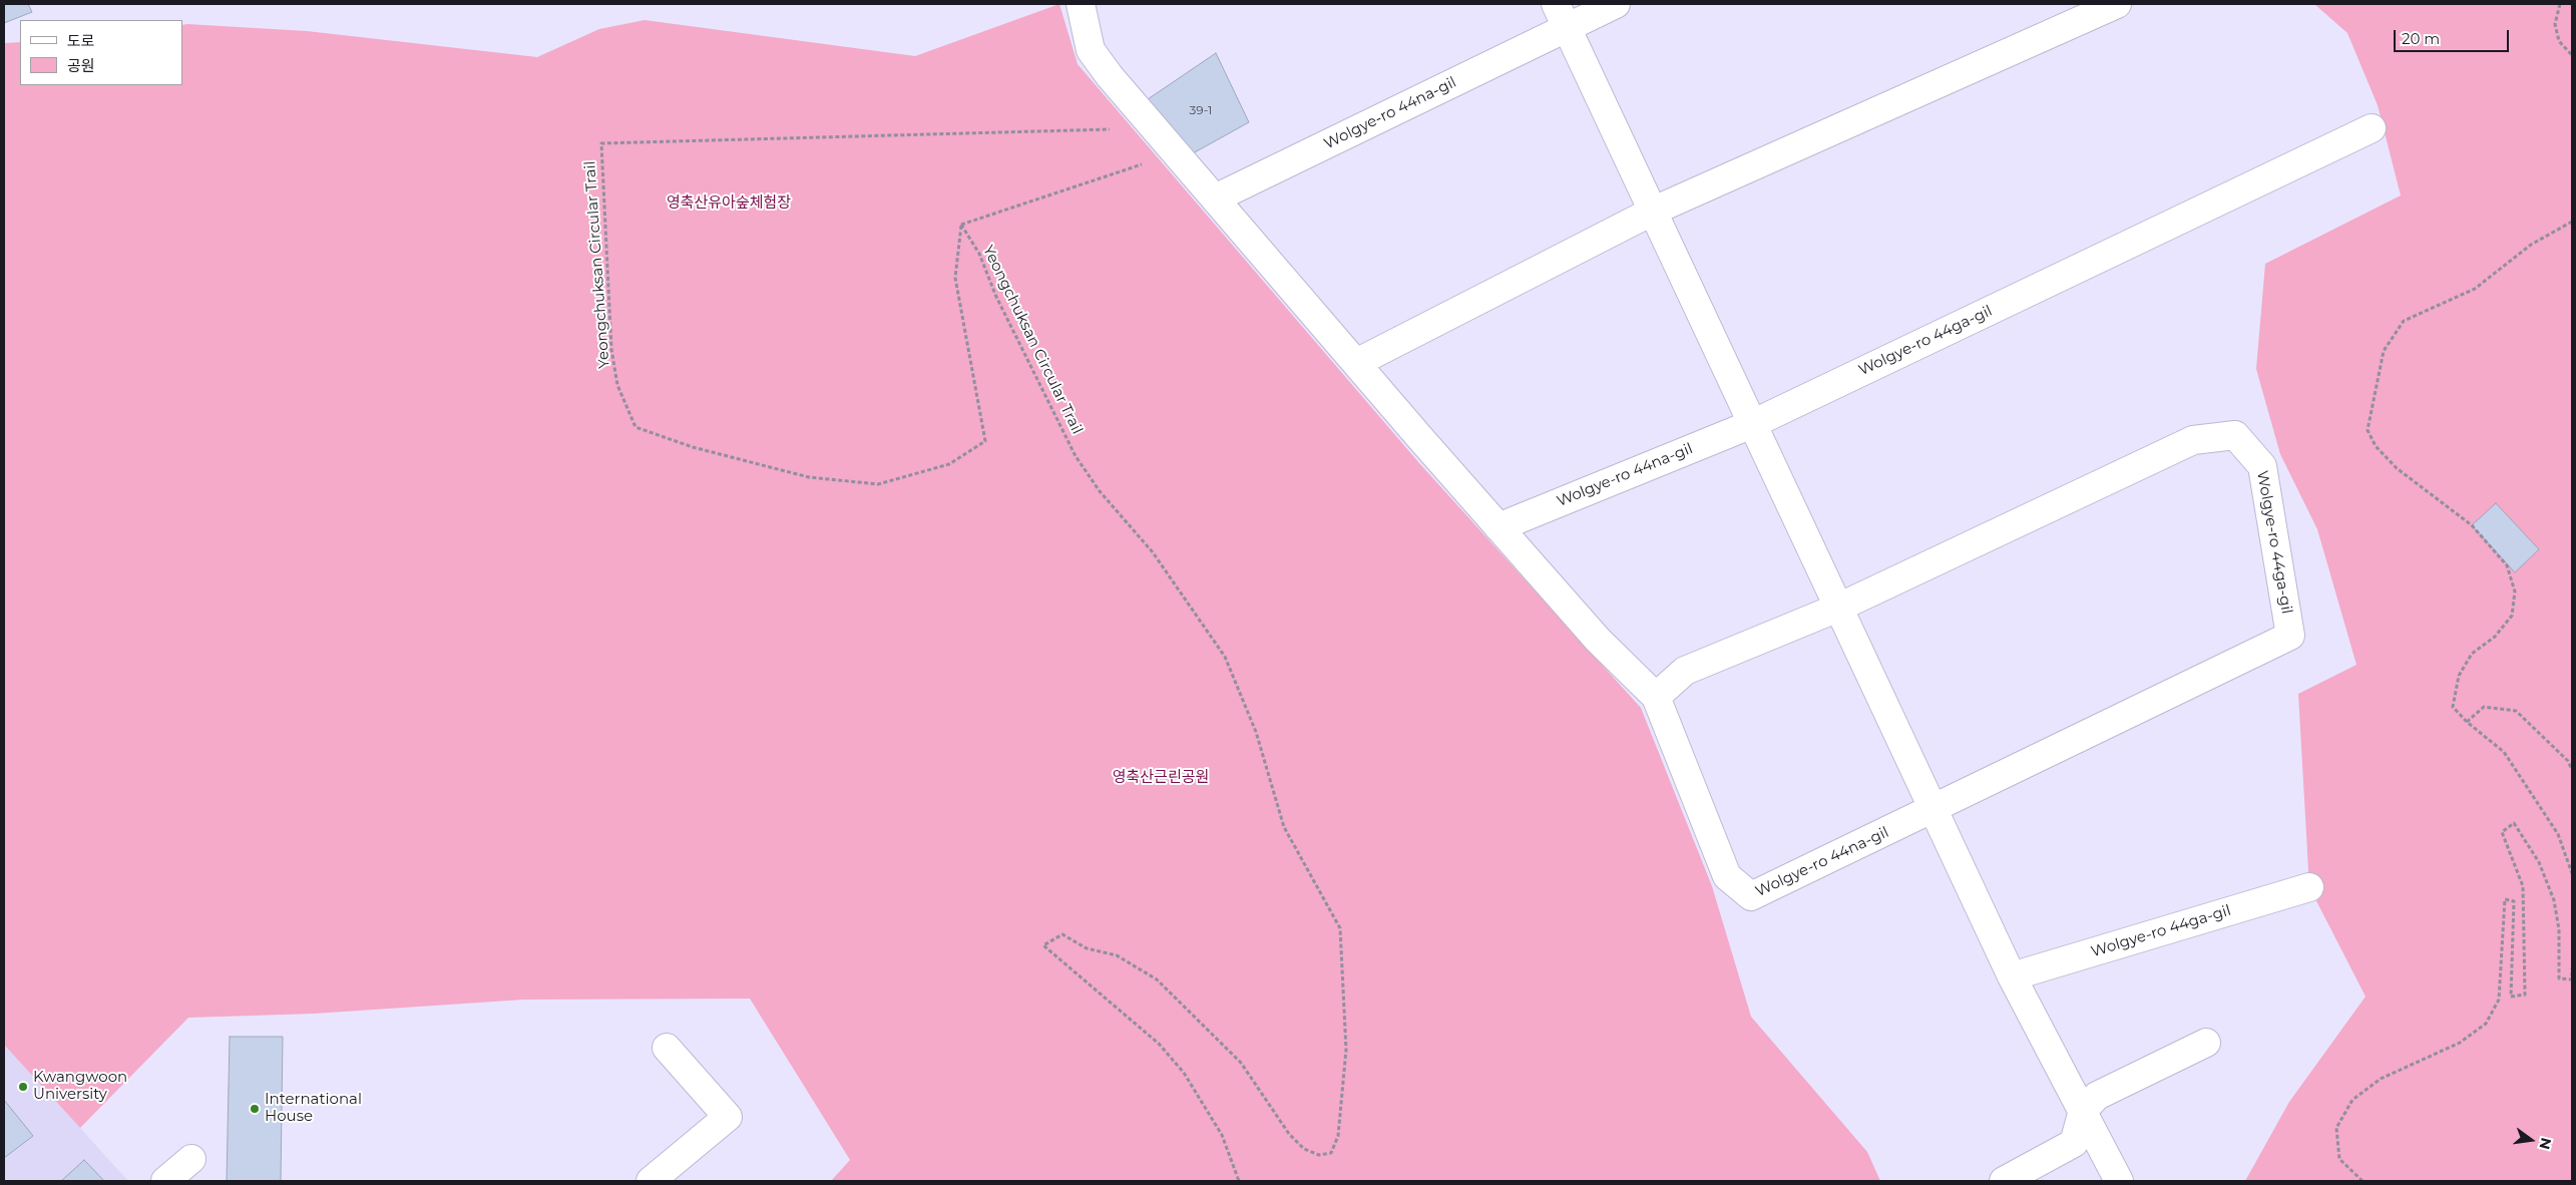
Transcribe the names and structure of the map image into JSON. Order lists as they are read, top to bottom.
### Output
{
  "streets": {
    "street": ["Wolgye-ro 44na-gil", "Wolgye-ro 44ga-gil"],
    "path": ["Yeongchuksan Circular Trail"]
  },
  "crossings": [
    ["Wolgye-ro 44na-gil", "Yeongchuksan Circular Trail"],
    ["Wolgye-ro 44na-gil", "Wolgye-ro 44ga-gil"]
  ],
  "parks": ["영축산유아숲체험장", "영축산근린공원"],
  "places": ["Kwangwoon University", "International House"],
  "house_numbers": ["39-1"],
  "legend": ["도로", "공원"],
  "scale_bar": "20 m",
  "north": "right"
}
